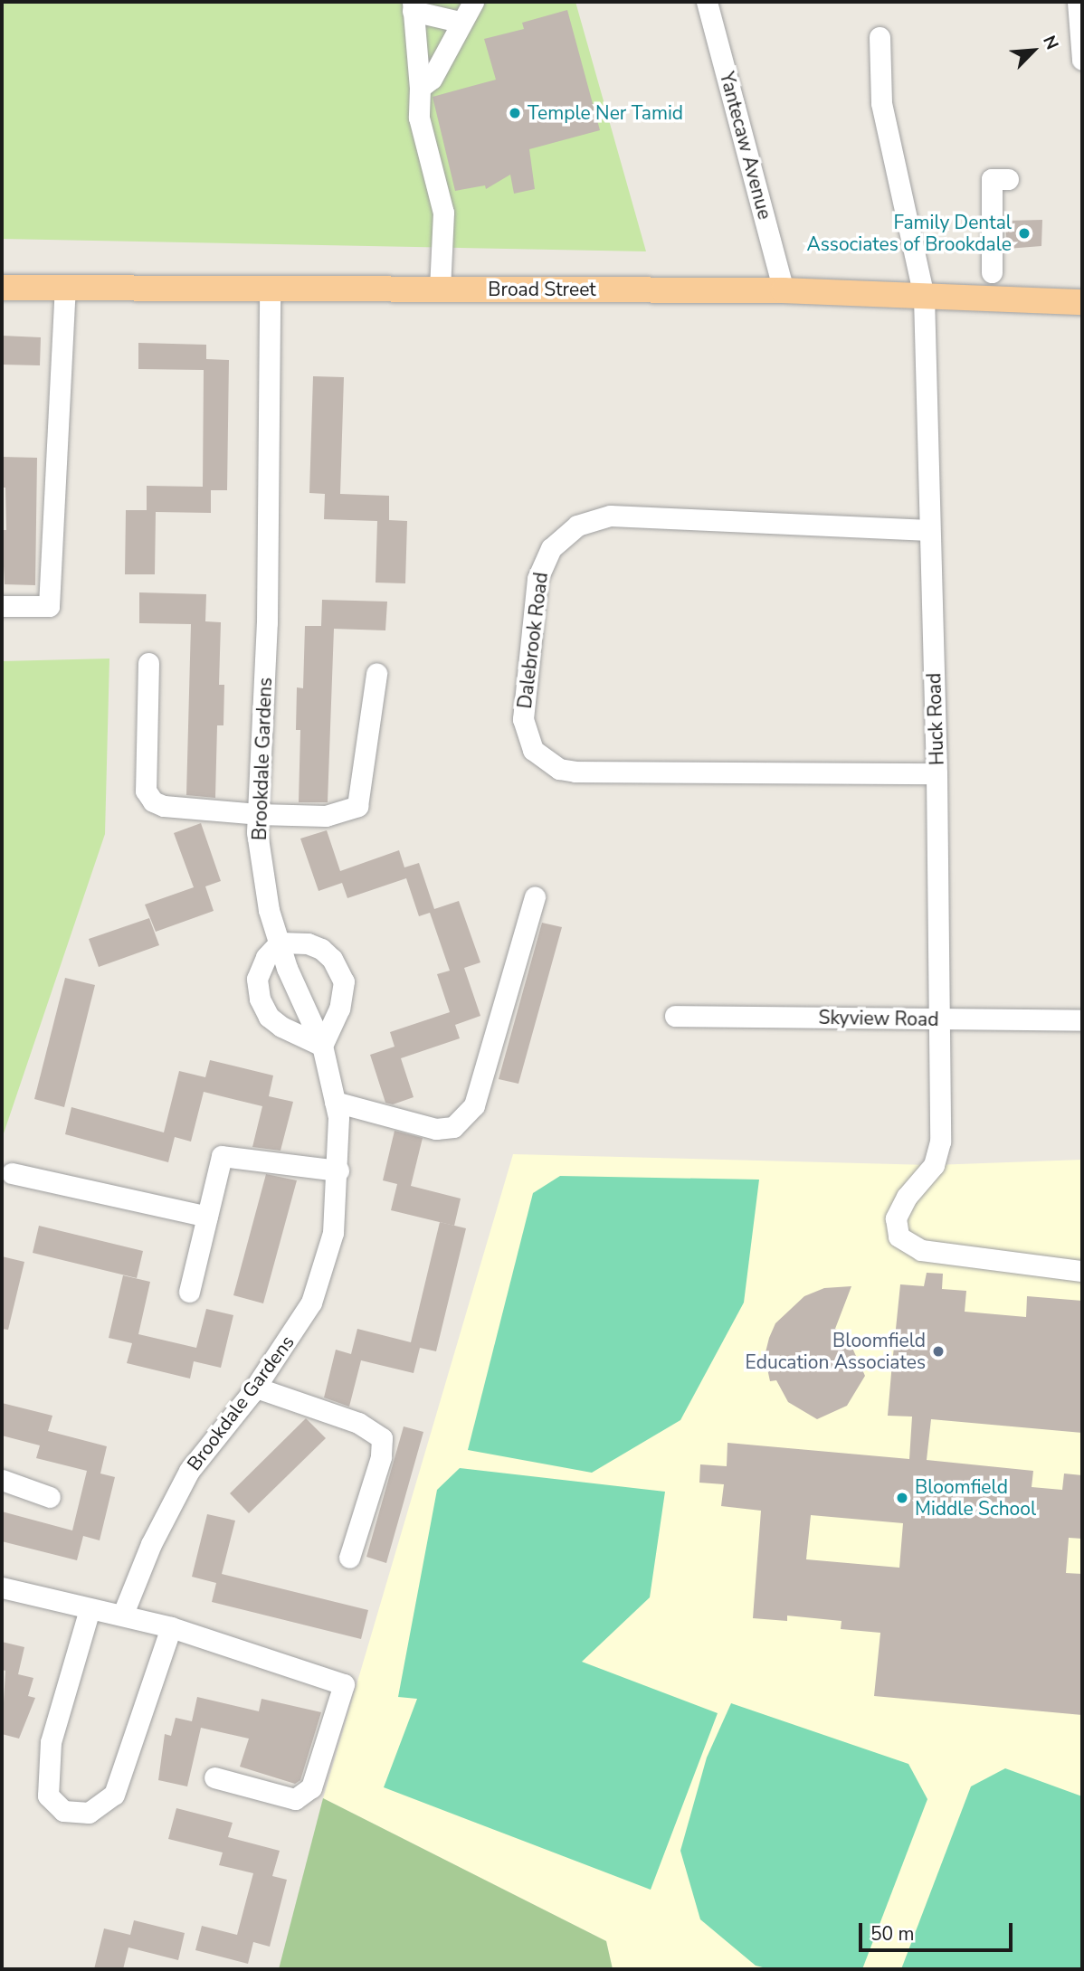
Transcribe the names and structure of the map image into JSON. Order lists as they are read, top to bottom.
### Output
{
  "streets": {
    "main road": ["Broad Street"],
    "street": [
      "Yantecaw Avenue",
      "Dalebrook Road",
      "Huck Road",
      "Brookdale Gardens",
      "Skyview Road"
    ]
  },
  "crossings": [
    ["Yantecaw Avenue", "Broad Street"],
    ["Broad Street", "Huck Road"],
    ["Broad Street", "Brookdale Gardens"],
    ["Dalebrook Road", "Huck Road"],
    ["Huck Road", "Skyview Road"]
  ],
  "places": [
    "Temple Ner Tamid",
    "Family Dental Associates of Brookdale",
    "Bloomfield Education Associates",
    "Bloomfield Middle School"
  ],
  "scale_bar": "50 m",
  "north": "top right"
}
